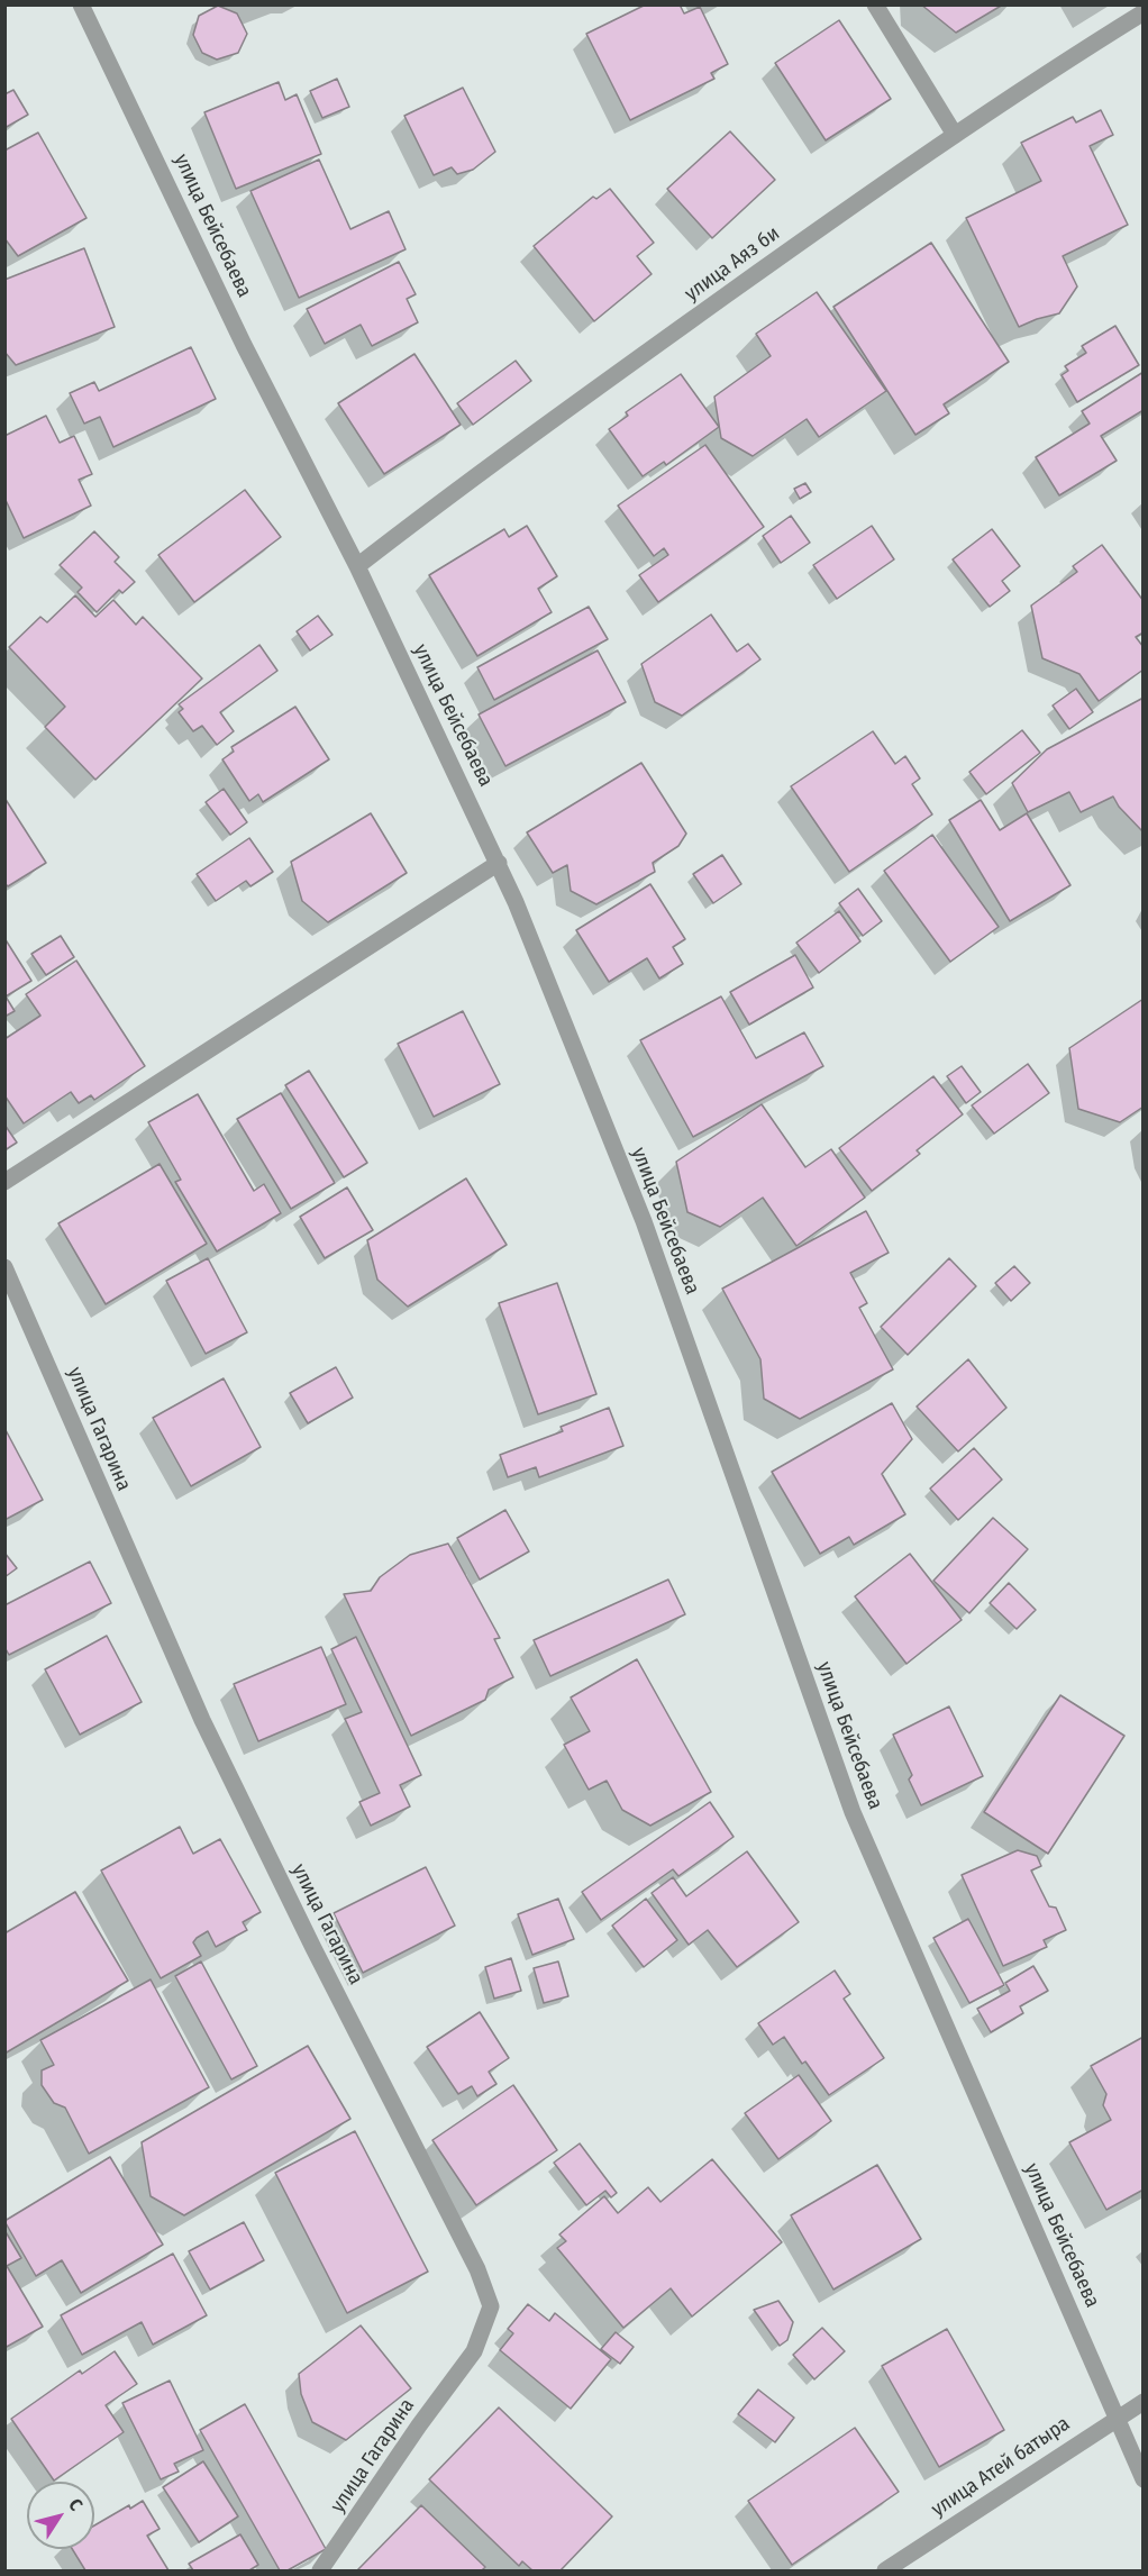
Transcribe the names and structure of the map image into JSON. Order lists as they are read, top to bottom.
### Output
{
  "streets": {
    "street": [
      "улица Бейсебаева",
      "улица Аяз би",
      "улица Гагарина",
      "улица Атей батыра"
    ]
  },
  "crossings": [
    ["улица Бейсебаева", "улица Аяз би"],
    ["улица Бейсебаева", "улица Атей батыра"]
  ],
  "north": "top right"
}
